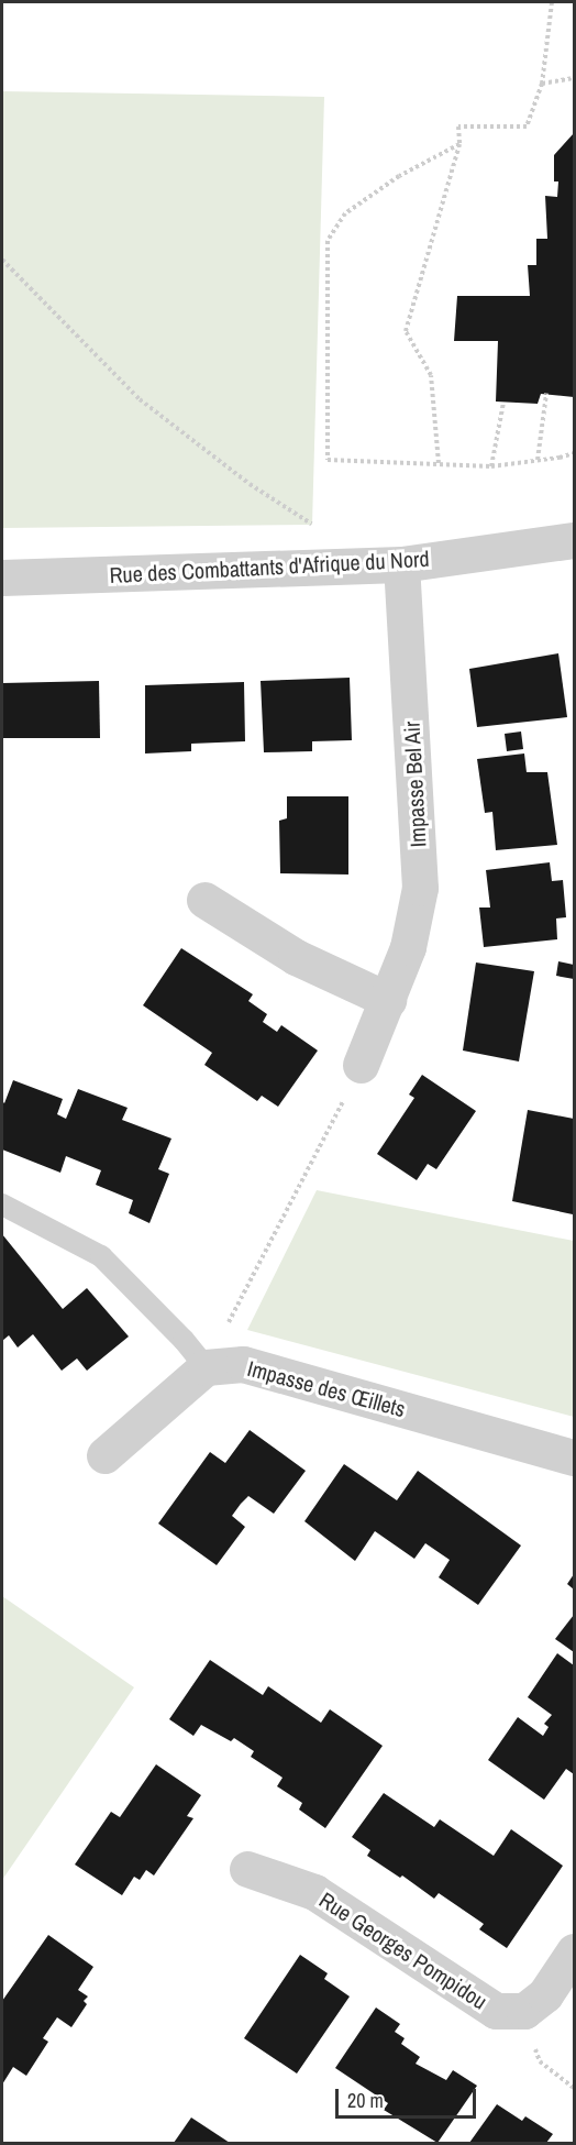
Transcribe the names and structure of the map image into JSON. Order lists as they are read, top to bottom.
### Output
{
  "streets": {
    "street": [
      "Rue des Combattants d'Afrique du Nord",
      "Impasse Bel Air",
      "Impasse des Œillets",
      "Rue Georges Pompidou"
    ]
  },
  "crossings": [
    ["Rue des Combattants d'Afrique du Nord", "Impasse Bel Air"]
  ],
  "scale_bar": "20 m"
}
